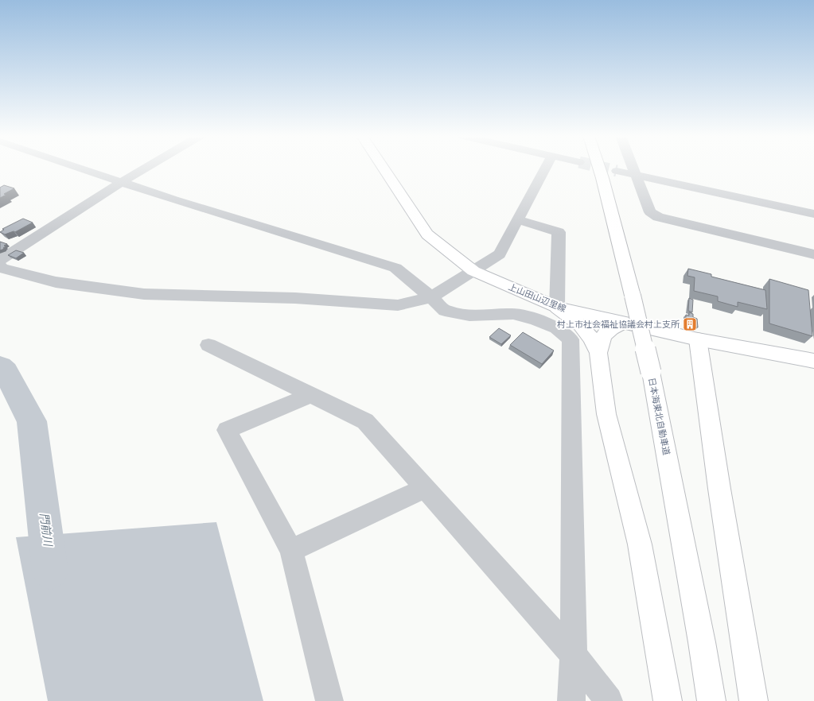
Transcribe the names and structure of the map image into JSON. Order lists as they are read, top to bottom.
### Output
{
  "streets": {
    "main road": ["上山田山辺里線", "日本海東北自動車道"]
  },
  "water": ["門前川"],
  "places": {
    "building": ["村上市社会福祉協議会村上支所"]
  }
}
